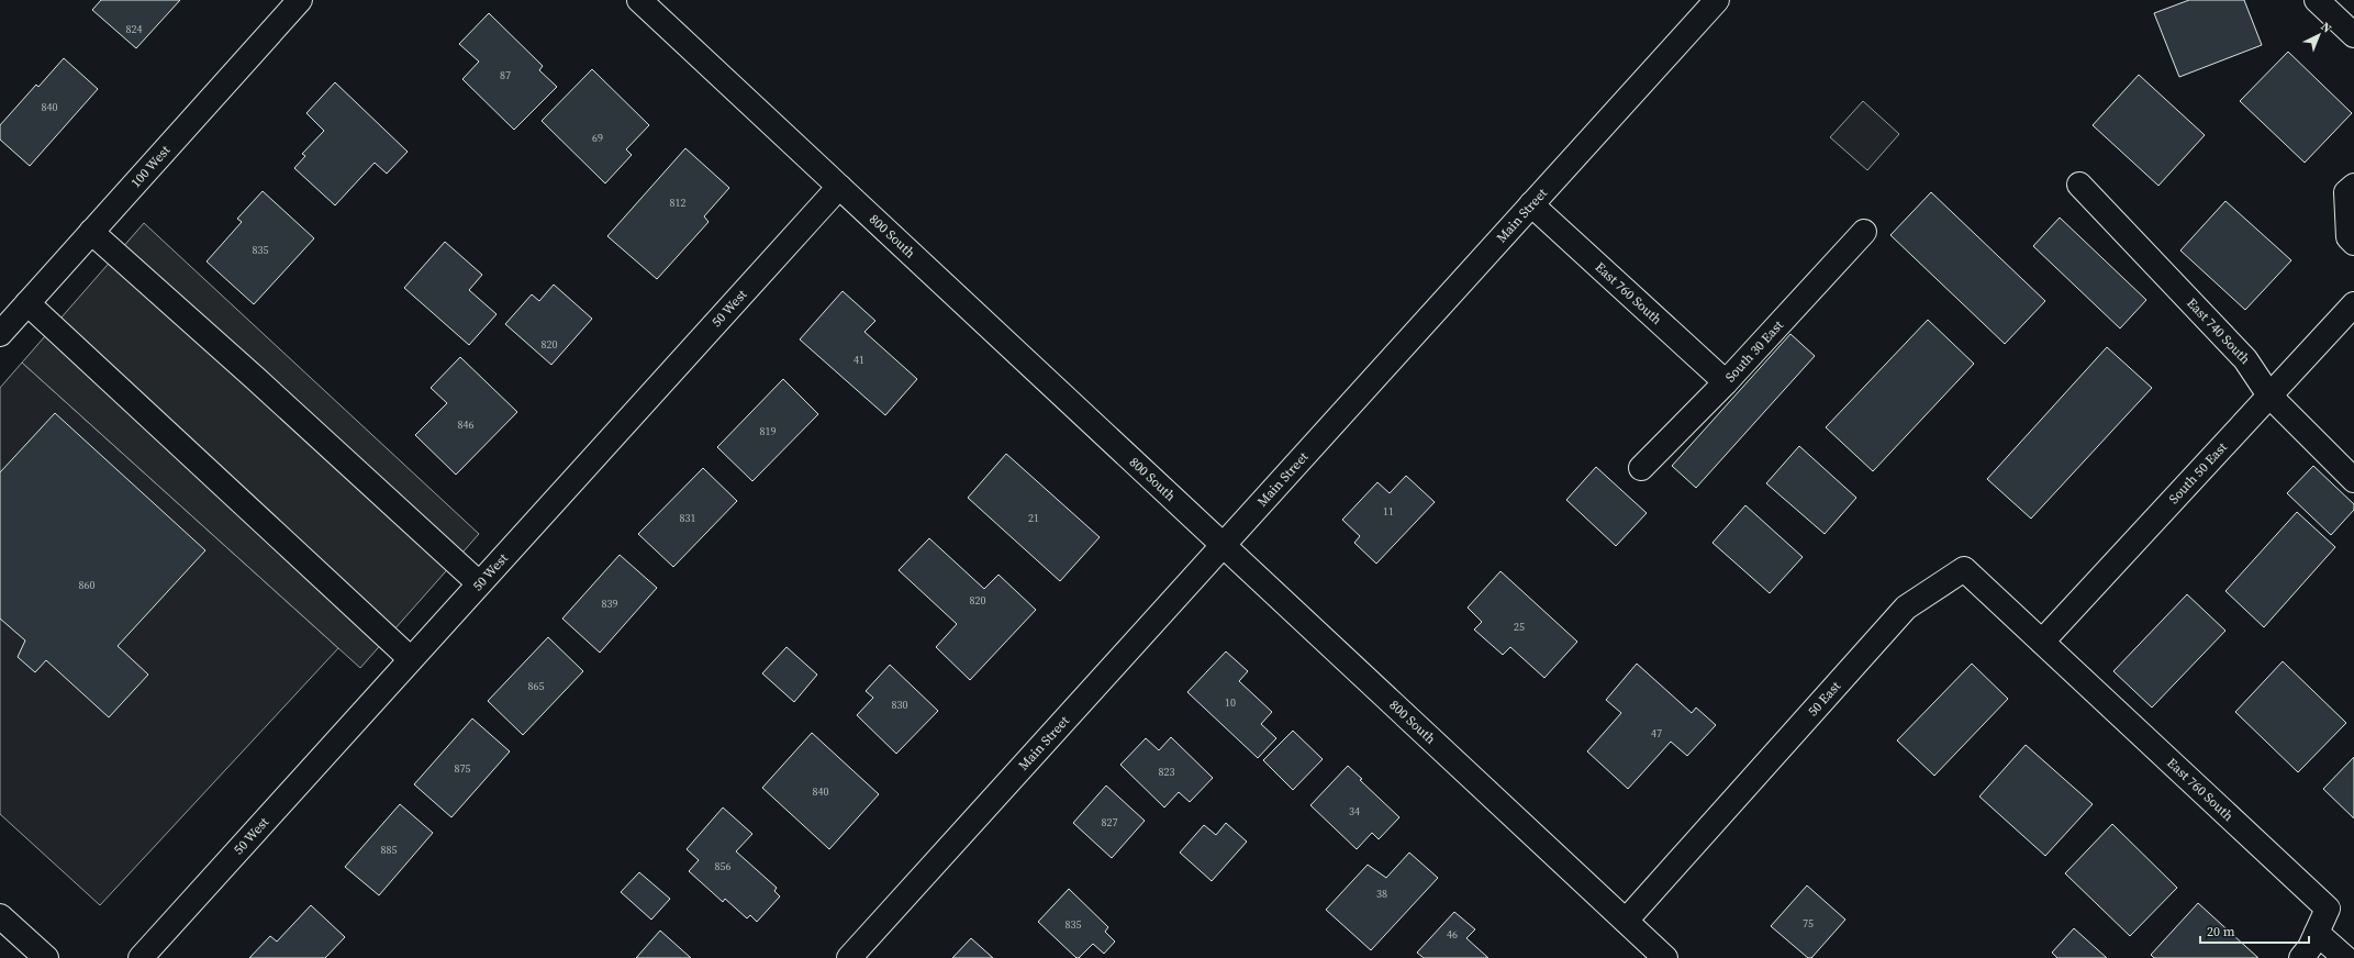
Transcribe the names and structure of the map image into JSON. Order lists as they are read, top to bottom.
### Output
{
  "streets": {
    "street": [
      "100 West",
      "Main Street",
      "800 South",
      "East 760 South",
      "50 West",
      "East 740 South",
      "South 30 East",
      "South 50 East",
      "50 East"
    ]
  },
  "crossings": [
    ["Main Street", "800 South"],
    ["Main Street", "East 760 South"],
    ["800 South", "50 West"],
    ["800 South", "50 East"],
    ["East 760 South", "South 30 East"],
    ["East 760 South", "South 50 East"],
    ["East 760 South", "50 East"],
    ["East 740 South", "South 50 East"],
    ["South 50 East", "50 East"]
  ],
  "house_numbers": [
    "824",
    "87",
    "840",
    "69",
    "812",
    "835",
    "820",
    "41",
    "846",
    "819",
    "11",
    "831",
    "21",
    "860",
    "820",
    "839",
    "25",
    "865",
    "10",
    "830",
    "47",
    "875",
    "823",
    "840",
    "34",
    "827",
    "885",
    "856",
    "38",
    "75",
    "835",
    "46"
  ],
  "scale_bar": "20 m",
  "north": "top right"
}
